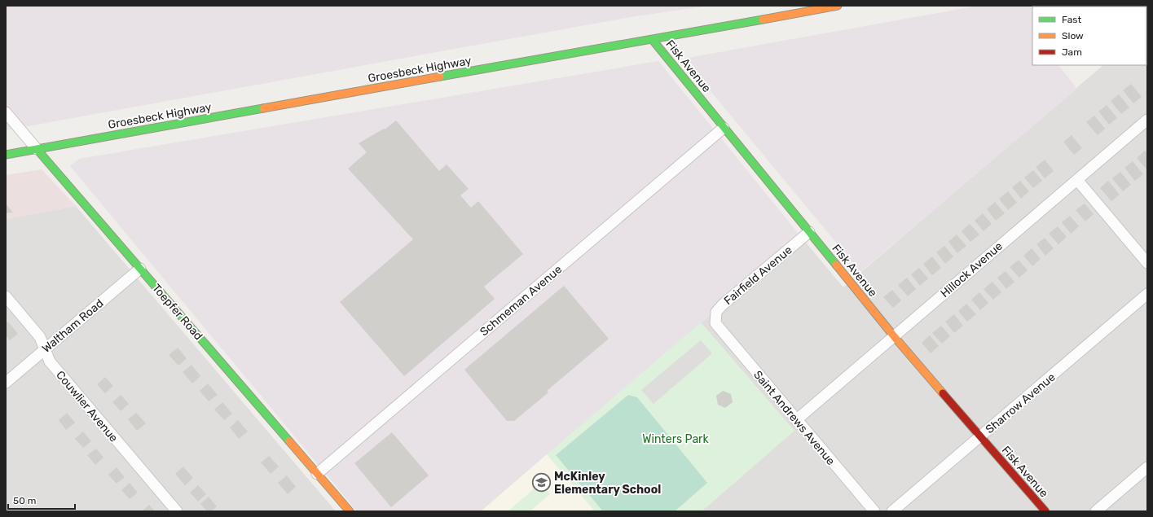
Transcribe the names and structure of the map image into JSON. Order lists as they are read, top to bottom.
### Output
{
  "streets": {
    "street": [
      "Fisk Avenue",
      "Groesbeck Highway",
      "Hillock Avenue",
      "Fairfield Avenue",
      "Schmeman Avenue",
      "Toepfer Road",
      "Waltham Road",
      "Sharrow Avenue",
      "Couwlier Avenue",
      "Saint Andrews Avenue"
    ]
  },
  "crossings": [
    ["Fisk Avenue", "Groesbeck Highway"],
    ["Fisk Avenue", "Hillock Avenue"],
    ["Fisk Avenue", "Fairfield Avenue"],
    ["Fisk Avenue", "Schmeman Avenue"],
    ["Fisk Avenue", "Sharrow Avenue"],
    ["Groesbeck Highway", "Toepfer Road"],
    ["Hillock Avenue", "Saint Andrews Avenue"],
    ["Fairfield Avenue", "Saint Andrews Avenue"],
    ["Schmeman Avenue", "Toepfer Road"],
    ["Toepfer Road", "Waltham Road"],
    ["Waltham Road", "Couwlier Avenue"]
  ],
  "parks": ["Winters Park"],
  "places": {
    "school or university": ["McKinley Elementary School"]
  },
  "legend": ["Fast", "Slow", "Jam"],
  "scale_bar": "50 m"
}
